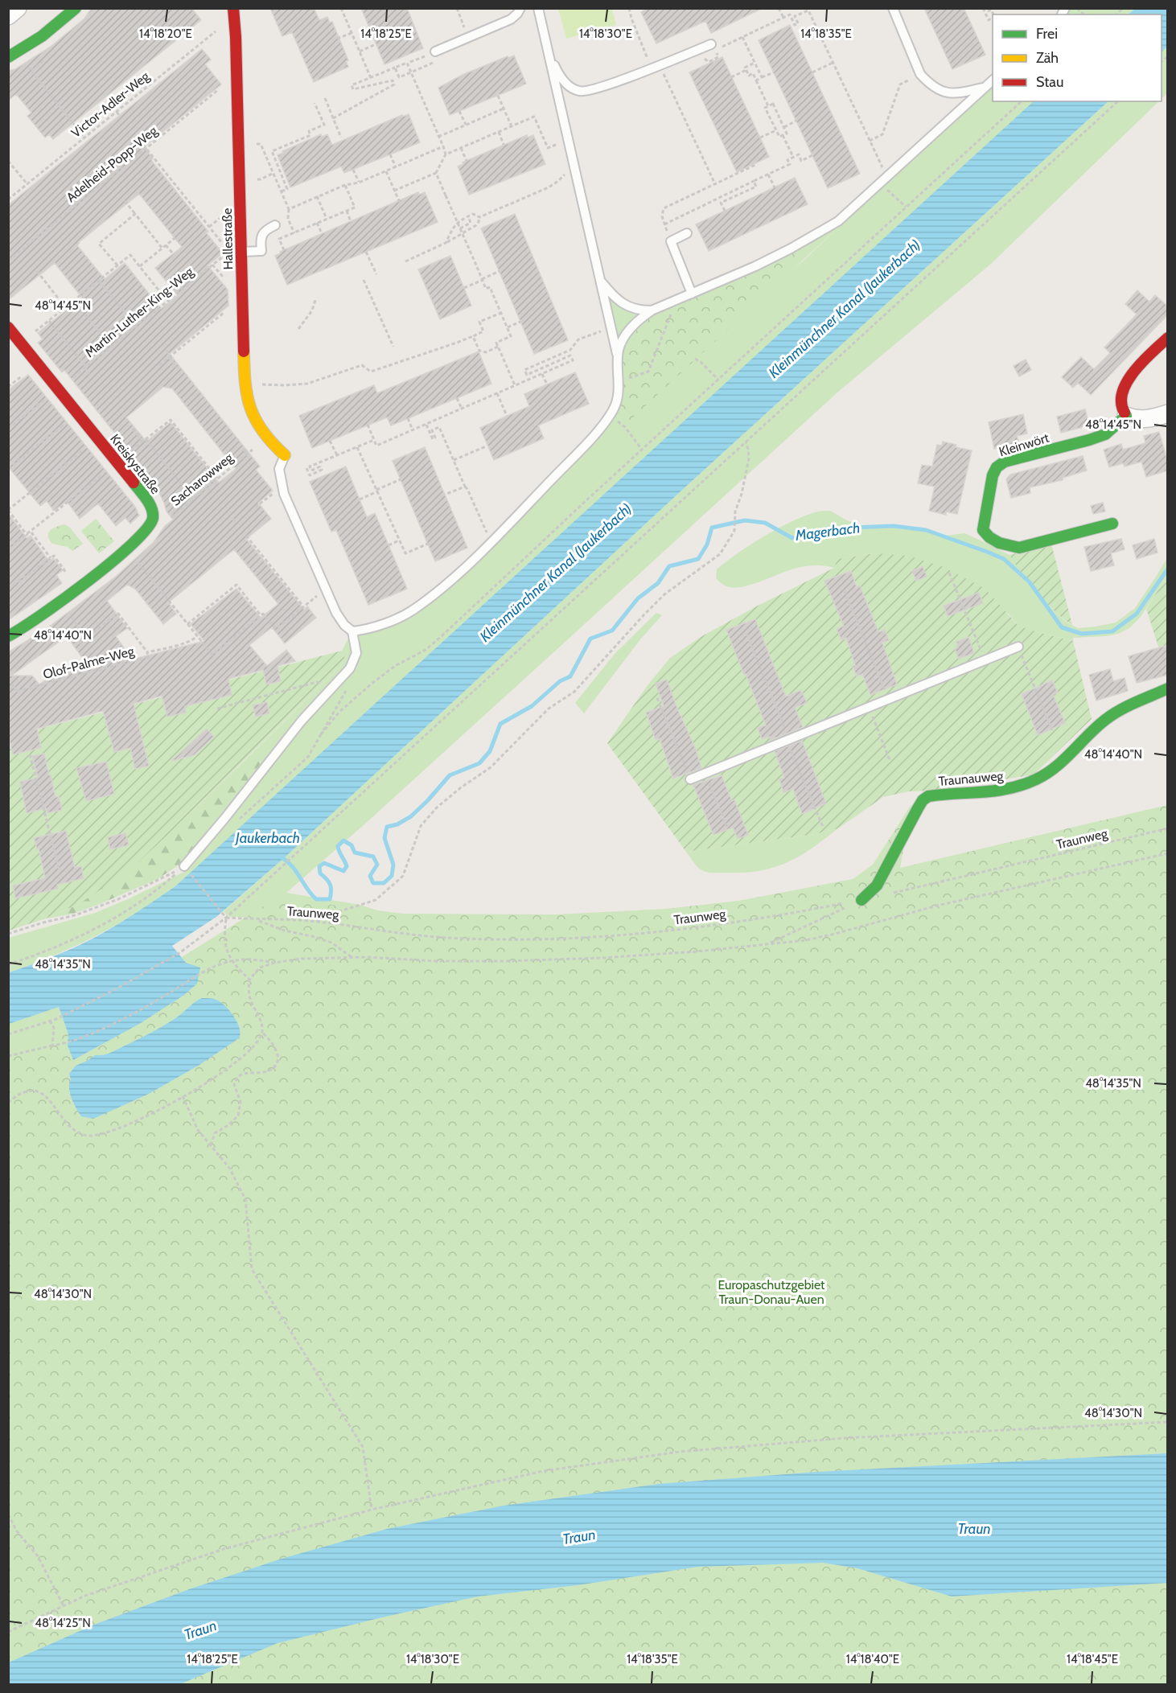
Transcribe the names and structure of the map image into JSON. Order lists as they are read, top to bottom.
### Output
{
  "streets": {
    "street": [
      "Hallestraße",
      "Kleinwört",
      "Kreiskystraße",
      "Traunauweg"
    ],
    "path": [
      "Victor-Adler-Weg",
      "Adelheid-Popp-Weg",
      "Martin-Luther-King-Weg",
      "Sacharowweg",
      "Olof-Palme-Weg",
      "Traunweg"
    ]
  },
  "crossings": [
    ["Martin-Luther-King-Weg", "Kreiskystraße"],
    ["Kreiskystraße", "Sacharowweg"],
    ["Traunauweg", "Traunweg"]
  ],
  "water": [
    "Kleinmünchner Kanal (Jaukerbach)",
    "Magerbach",
    "Jaukerbach",
    "Traun"
  ],
  "parks": ["Europaschutzgebiet Traun-Donau-Auen"],
  "legend": ["Frei", "Zäh", "Stau"],
  "coordinates": [
    "14°18'20\"E",
    "14°18'25\"E",
    "14°18'30\"E",
    "14°18'35\"E",
    "48°14'45\"N",
    "48°14'40\"N",
    "48°14'35\"N",
    "48°14'30\"N",
    "48°14'25\"N",
    "14°18'40\"E",
    "14°18'45\"E"
  ]
}
